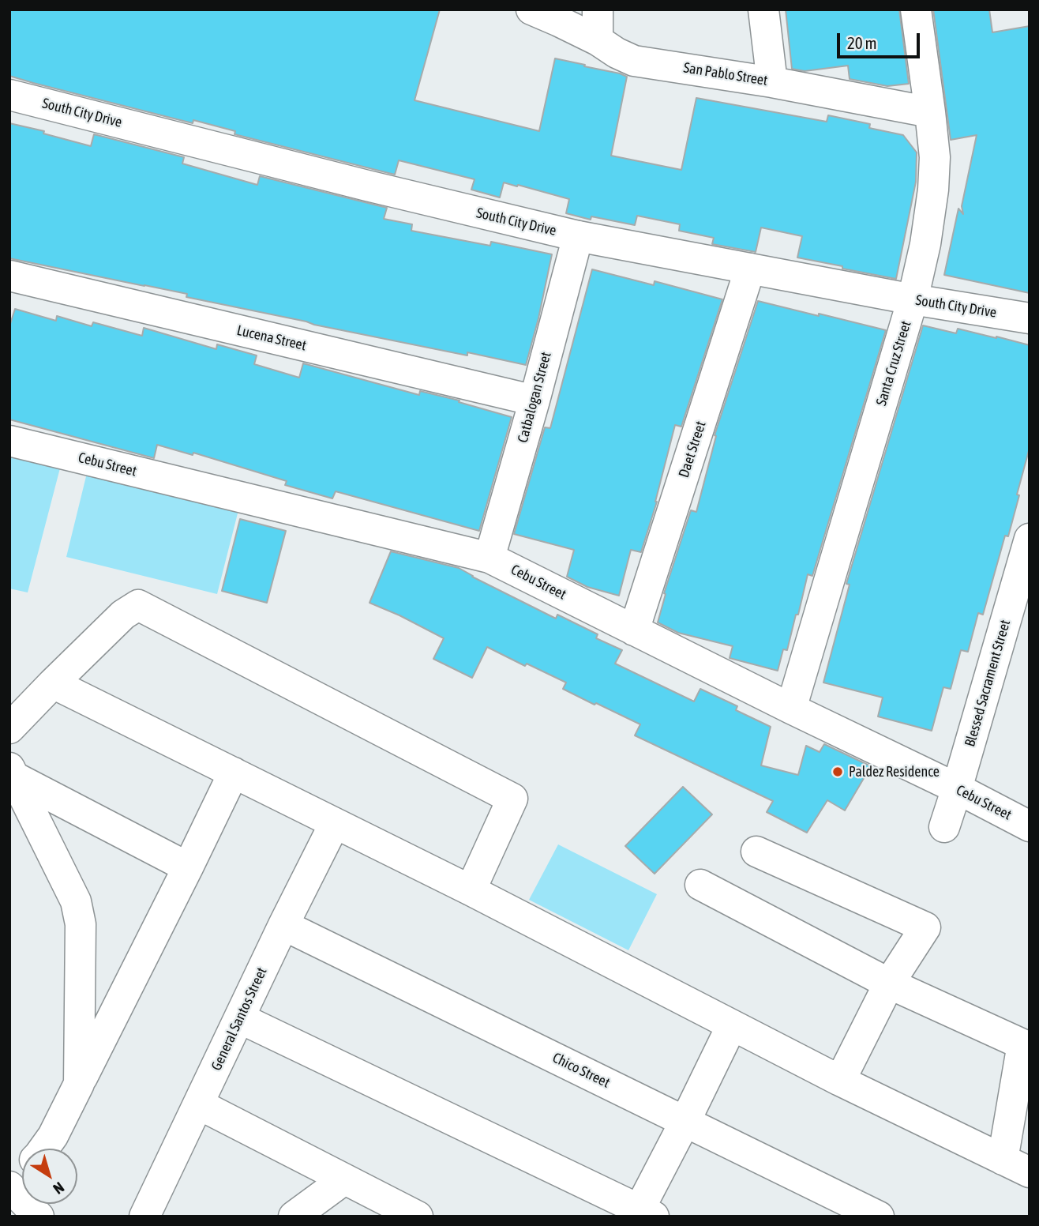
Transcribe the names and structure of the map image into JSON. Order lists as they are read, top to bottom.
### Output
{
  "streets": {
    "street": [
      "San Pablo Street",
      "South City Drive",
      "Lucena Street",
      "Santa Cruz Street",
      "Catbalogan Street",
      "Daet Street",
      "Cebu Street",
      "Blessed Sacrament Street",
      "General Santos Street",
      "Chico Street"
    ]
  },
  "crossings": [
    ["San Pablo Street", "Santa Cruz Street"],
    ["South City Drive", "Santa Cruz Street"],
    ["South City Drive", "Catbalogan Street"],
    ["South City Drive", "Daet Street"],
    ["Lucena Street", "Catbalogan Street"],
    ["Santa Cruz Street", "Cebu Street"],
    ["Catbalogan Street", "Cebu Street"],
    ["Daet Street", "Cebu Street"],
    ["Cebu Street", "Blessed Sacrament Street"],
    ["General Santos Street", "Chico Street"]
  ],
  "places": ["Paldez Residence"],
  "scale_bar": "20 m",
  "north": "bottom right"
}
